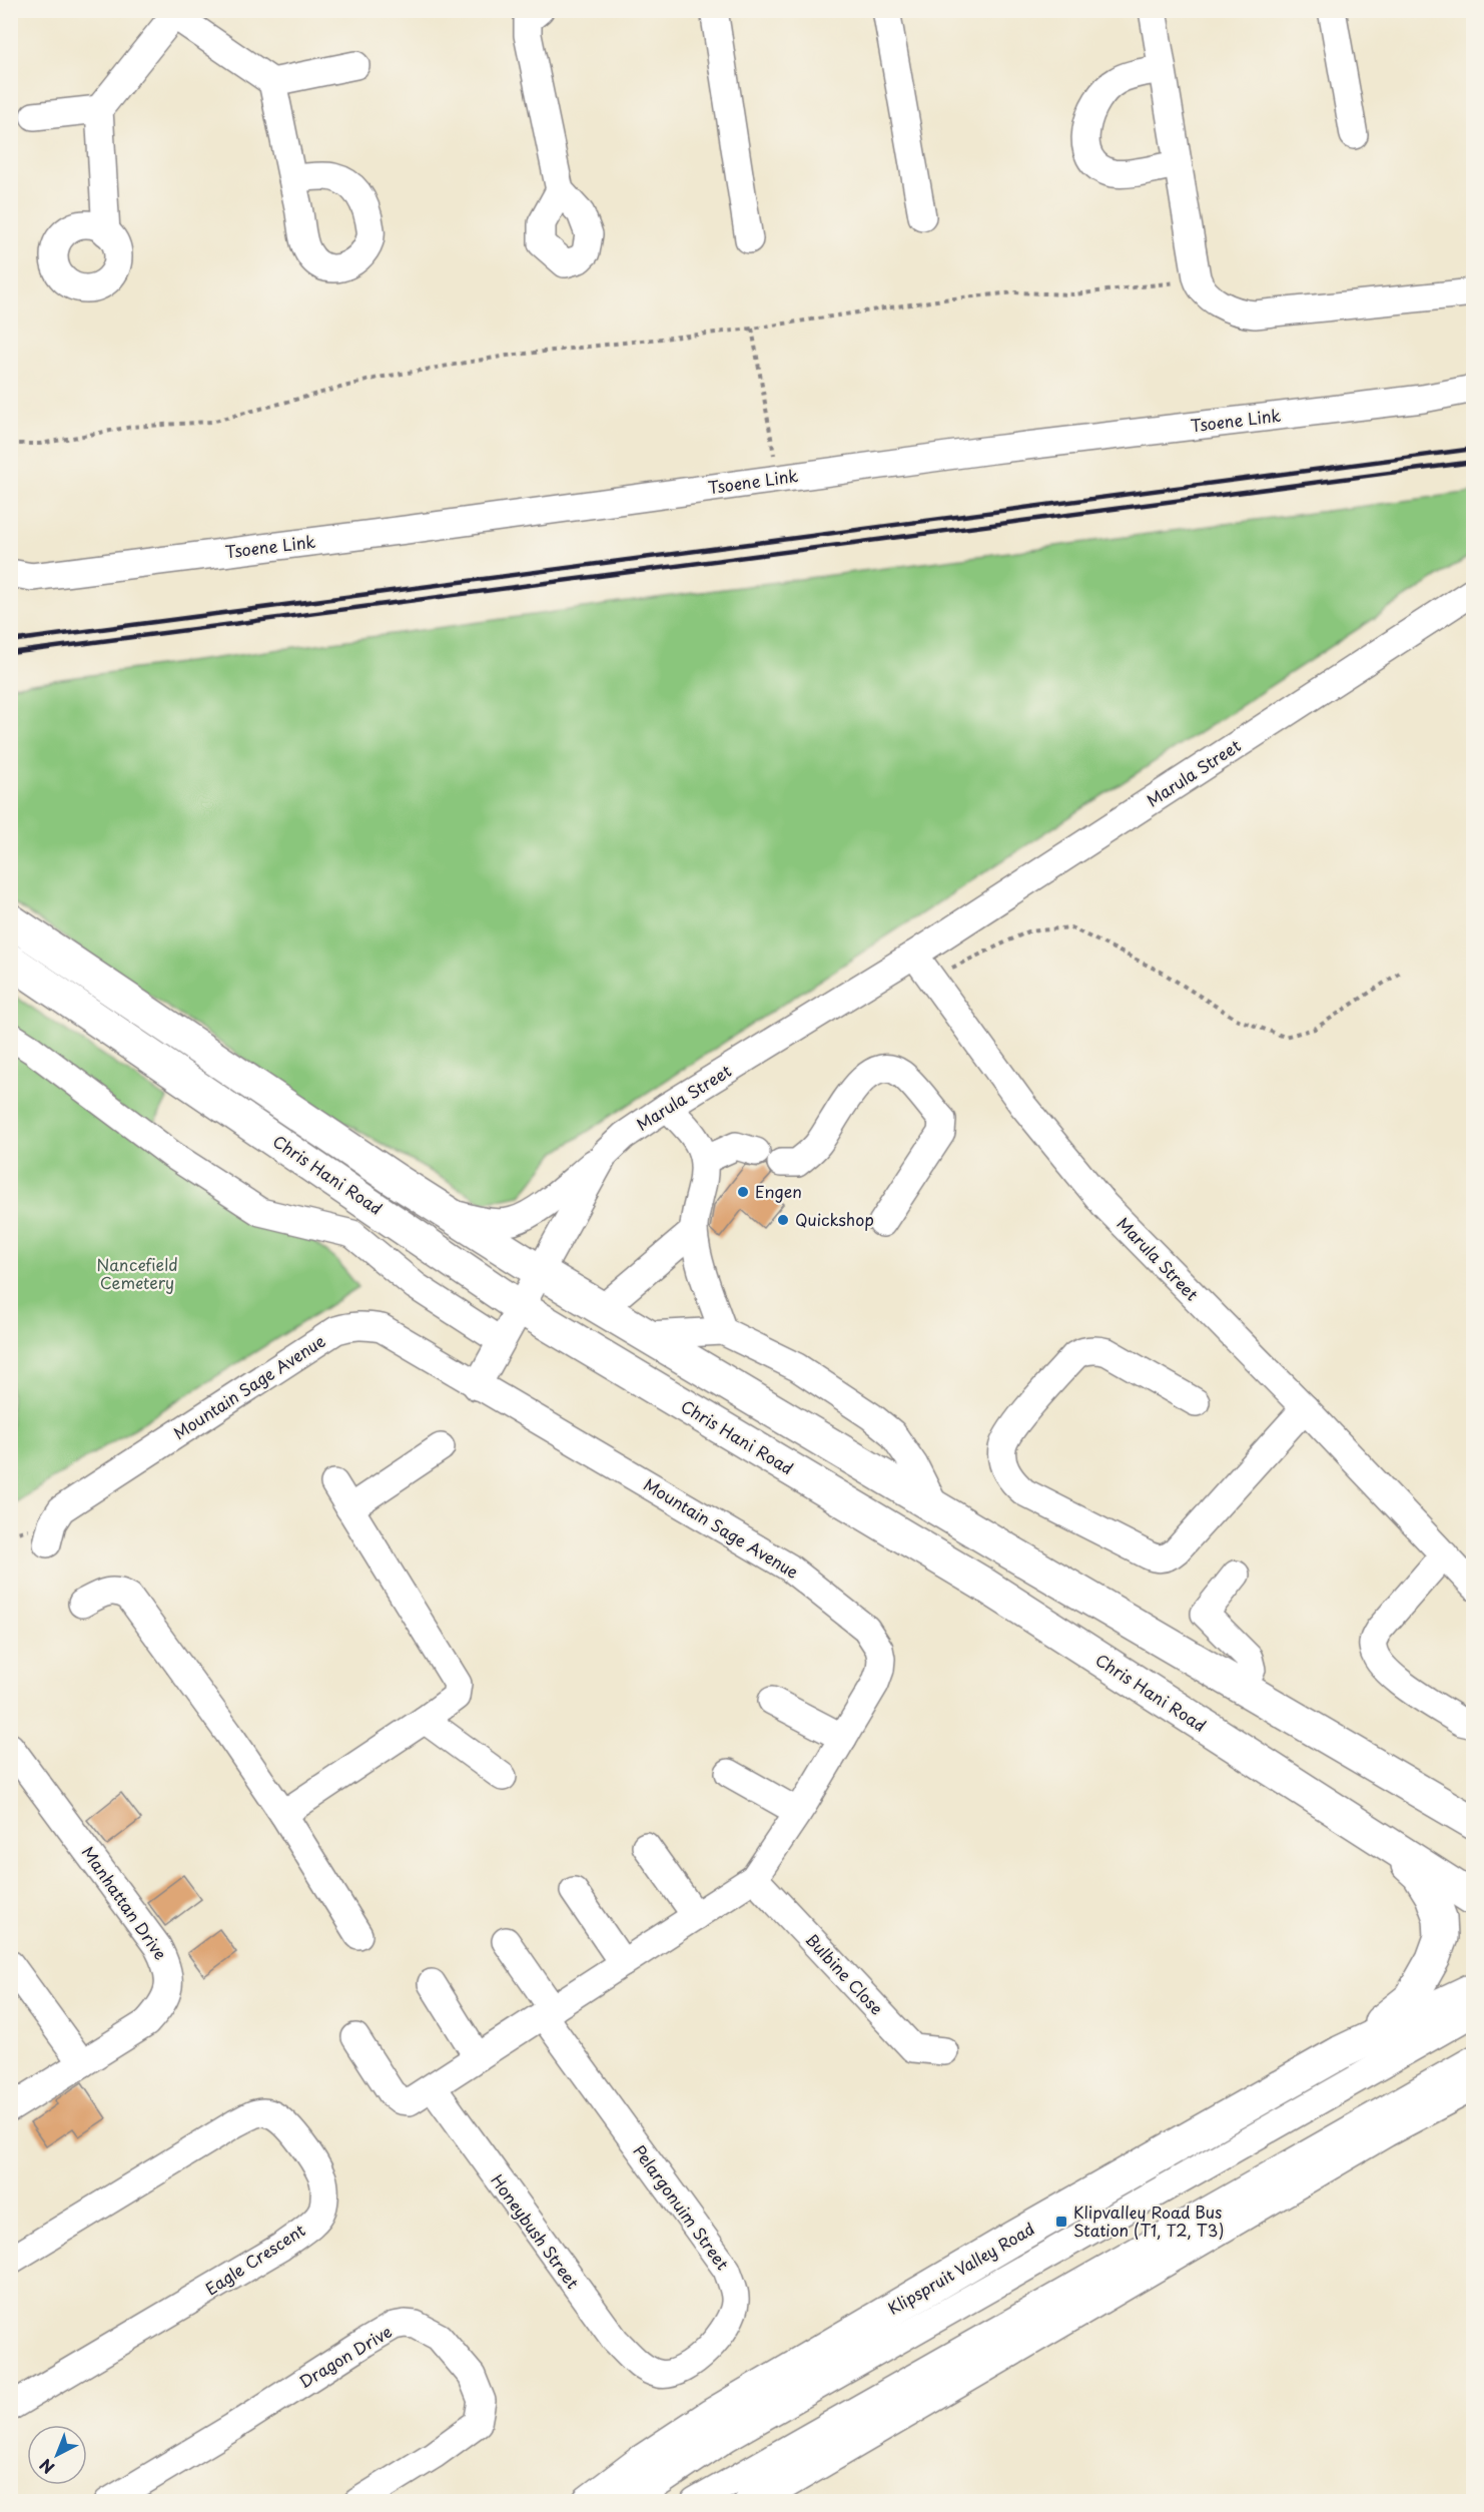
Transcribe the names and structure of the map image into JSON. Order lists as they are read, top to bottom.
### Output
{
  "streets": {
    "main road": ["Chris Hani Road", "Klipspruit Valley Road"],
    "street": [
      "Tsoene Link",
      "Marula Street",
      "Mountain Sage Avenue",
      "Manhattan Drive",
      "Bulbine Close",
      "Pelargonuim Street",
      "Honeybush Street",
      "Eagle Crescent",
      "Dragon Drive"
    ]
  },
  "crossings": [
    ["Marula Street", "Chris Hani Road"],
    ["Pelargonuim Street", "Honeybush Street"]
  ],
  "parks": ["Nancefield Cemetery"],
  "places": {
    "other": ["Engen", "Quickshop"],
    "transit": ["Klipvalley Road Bus Station (T1, T2, T3)"]
  },
  "north": "bottom left"
}
